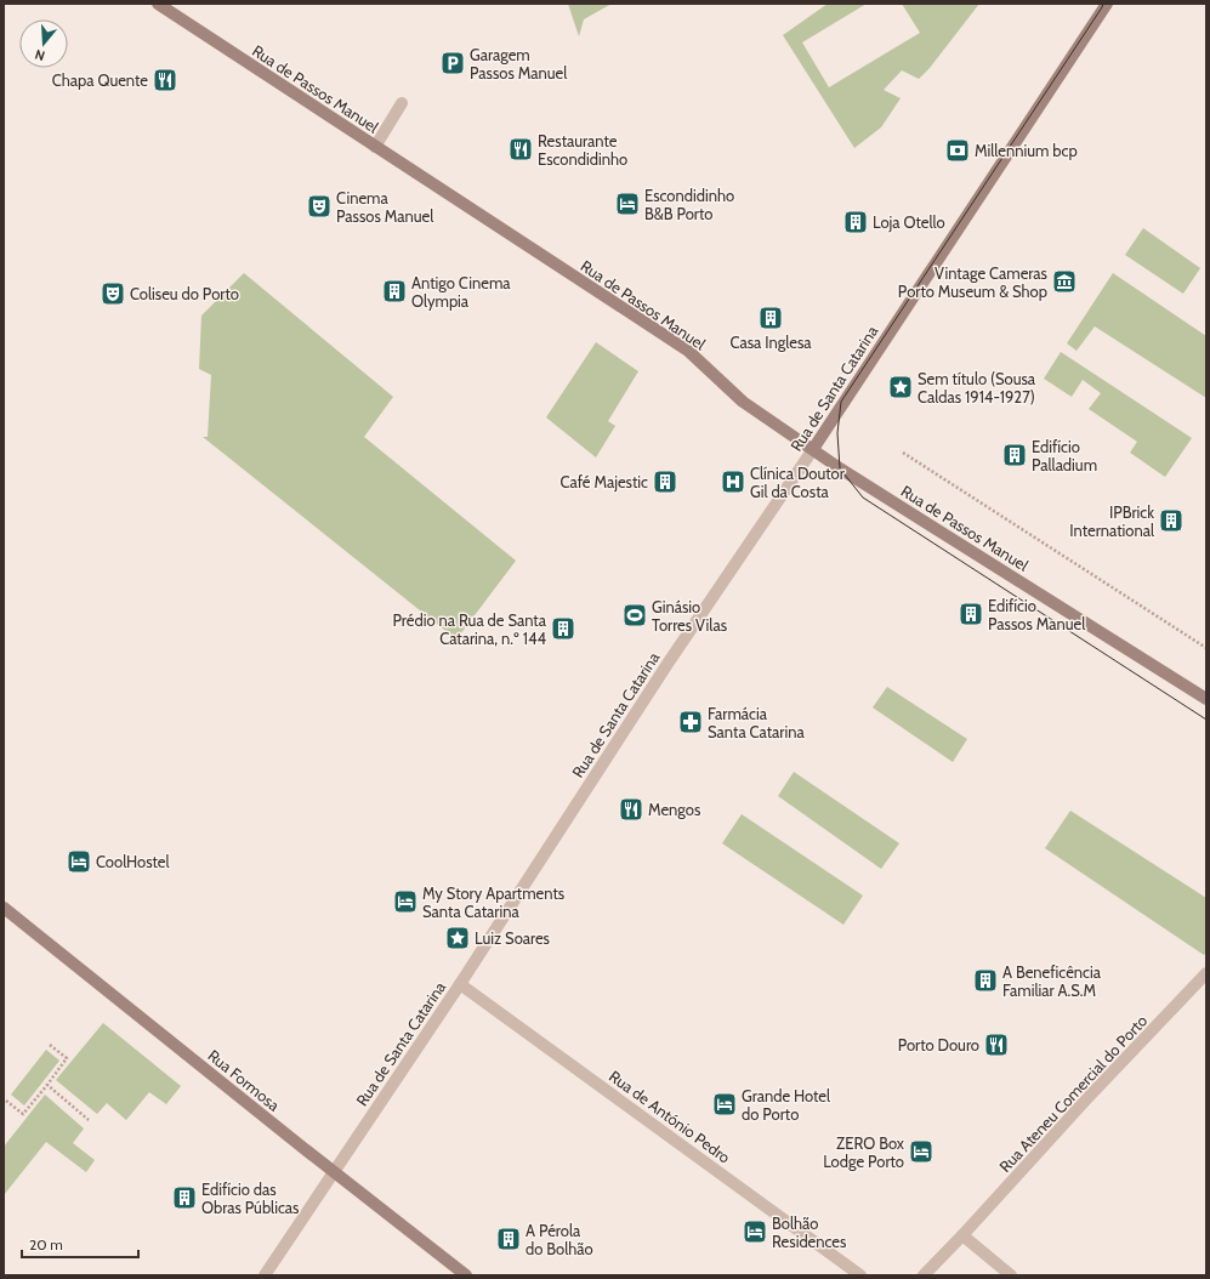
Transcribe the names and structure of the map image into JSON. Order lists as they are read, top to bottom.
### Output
{
  "streets": {
    "street": [
      "Rua de Passos Manuel",
      "Rua de Santa Catarina",
      "Rua Formosa",
      "Rua Ateneu Comercial do Porto",
      "Rua de António Pedro"
    ]
  },
  "crossings": [
    ["Rua de Passos Manuel", "Rua de Santa Catarina"],
    ["Rua de Santa Catarina", "Rua Formosa"],
    ["Rua de Santa Catarina", "Rua de António Pedro"]
  ],
  "places": {
    "parking": ["Garagem Passos Manuel"],
    "restaurant": [
      "Chapa Quente",
      "Restaurante Escondidinho",
      "Mengos",
      "Porto Douro"
    ],
    "bank": ["Millennium bcp"],
    "hotel": [
      "Escondidinho B&B Porto",
      "CoolHostel",
      "My Story Apartments Santa Catarina",
      "Grande Hotel do Porto",
      "ZERO Box Lodge Porto",
      "Bolhão Residences"
    ],
    "theatre": ["Cinema Passos Manuel", "Coliseu do Porto"],
    "building": [
      "Loja Otello",
      "Antigo Cinema Olympia",
      "Casa Inglesa",
      "Edifício Palladium",
      "Café Majestic",
      "IPBrick International",
      "Edifício Passos Manuel",
      "Prédio na Rua de Santa Catarina, n.º 144",
      "A Beneficência Familiar A.S.M",
      "Edifício das Obras Públicas",
      "A Pérola do Bolhão"
    ],
    "museum": ["Vintage Cameras Porto Museum & Shop"],
    "place": ["Sem título (Sousa Caldas 1914-1927)", "Luiz Soares"],
    "hospital": ["Clínica Doutor Gil da Costa"],
    "sports": ["Ginásio Torres Vilas"],
    "pharmacy": ["Farmácia Santa Catarina"]
  },
  "scale_bar": "20 m",
  "north": "bottom"
}
